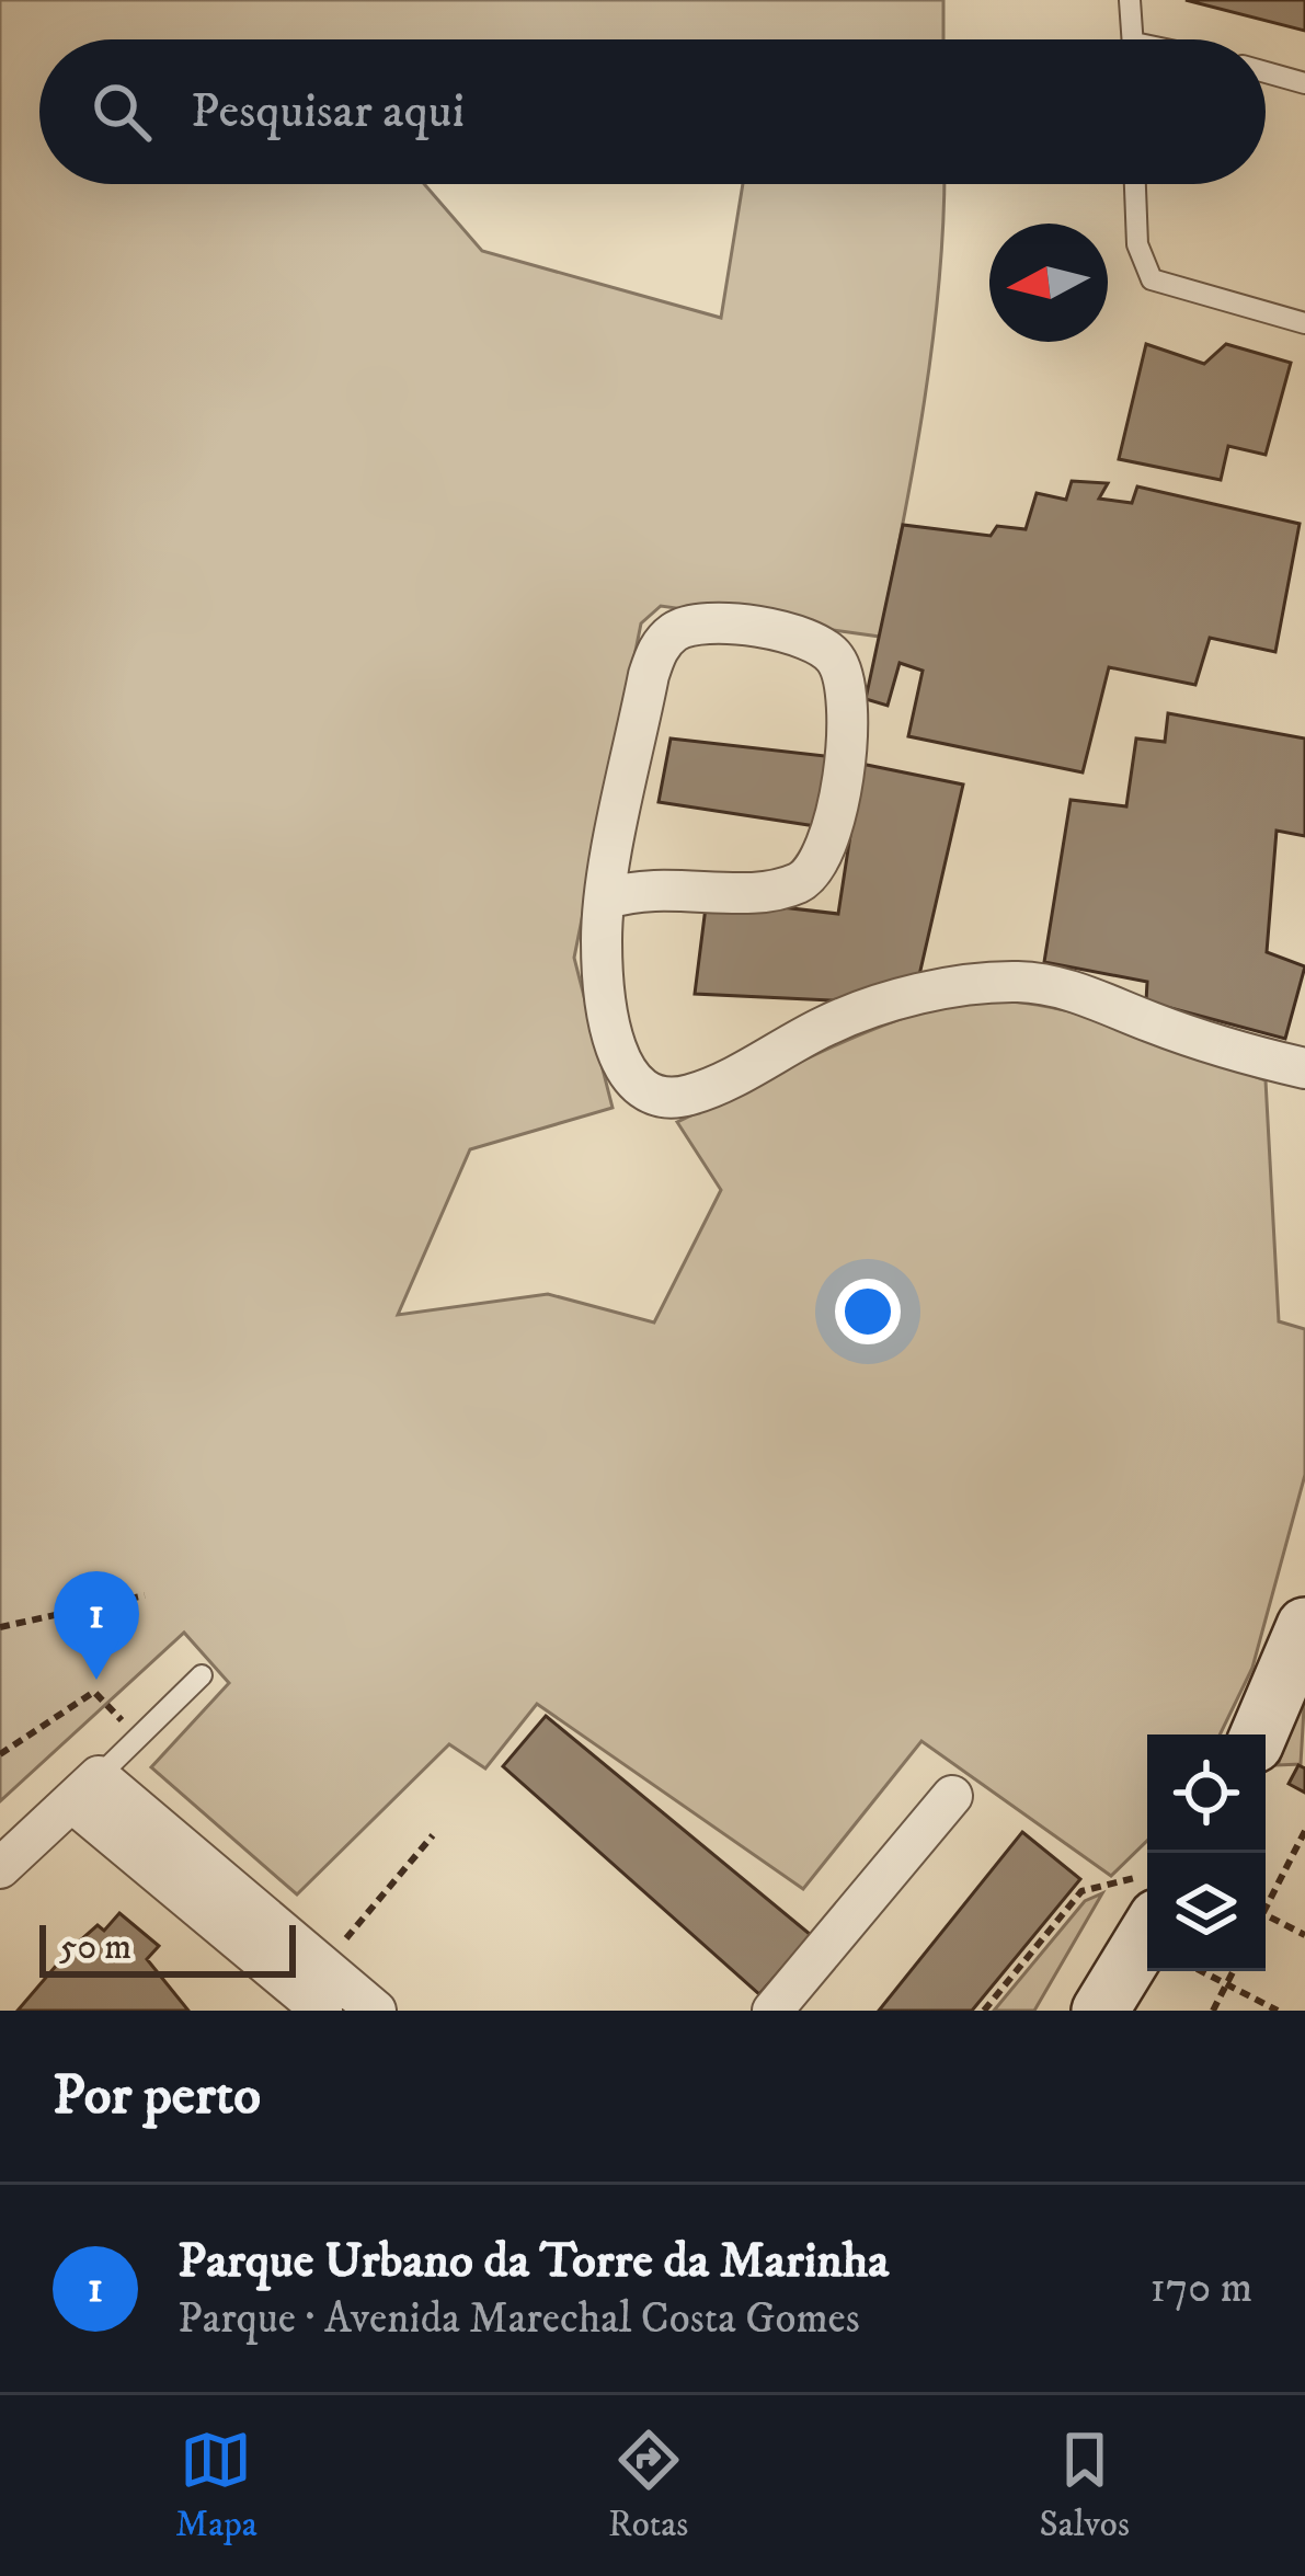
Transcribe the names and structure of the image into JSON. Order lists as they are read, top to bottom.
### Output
{
  "scale_bar": "50 m",
  "north": "left",
  "page": {
    "search": "Pesquisar aqui",
    "pins": "1",
    "scale": "50 m",
    "heading": "Por perto",
    "list": [
      {
        "mark": "1",
        "name": "Parque Urbano da Torre da Marinha",
        "note": "Parque · Avenida Marechal Costa Gomes",
        "value": "170 m"
      }
    ],
    "nav": ["Mapa", "Rotas", "Salvos"]
  }
}
